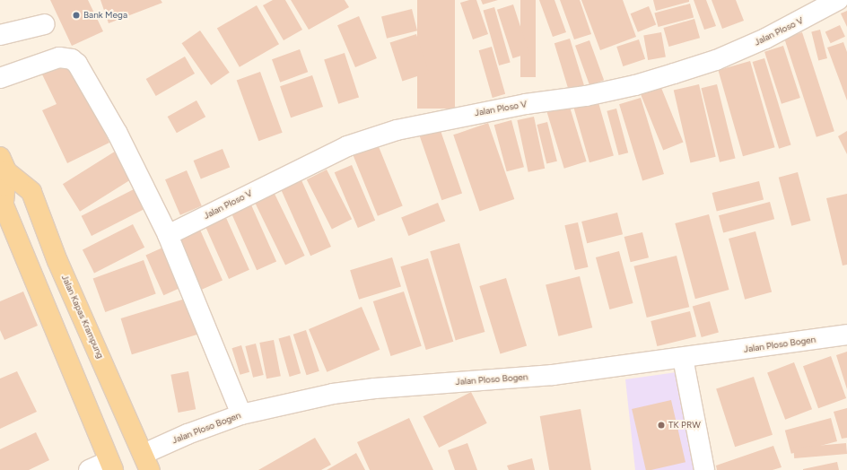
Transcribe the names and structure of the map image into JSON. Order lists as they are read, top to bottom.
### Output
{
  "streets": {
    "main road": ["Jalan Kapas Krampung"],
    "street": ["Jalan Ploso V", "Jalan Ploso Bogen"]
  },
  "crossings": [
    ["Jalan Kapas Krampung", "Jalan Ploso Bogen"]
  ],
  "places": ["Bank Mega", "TK PRW"]
}
